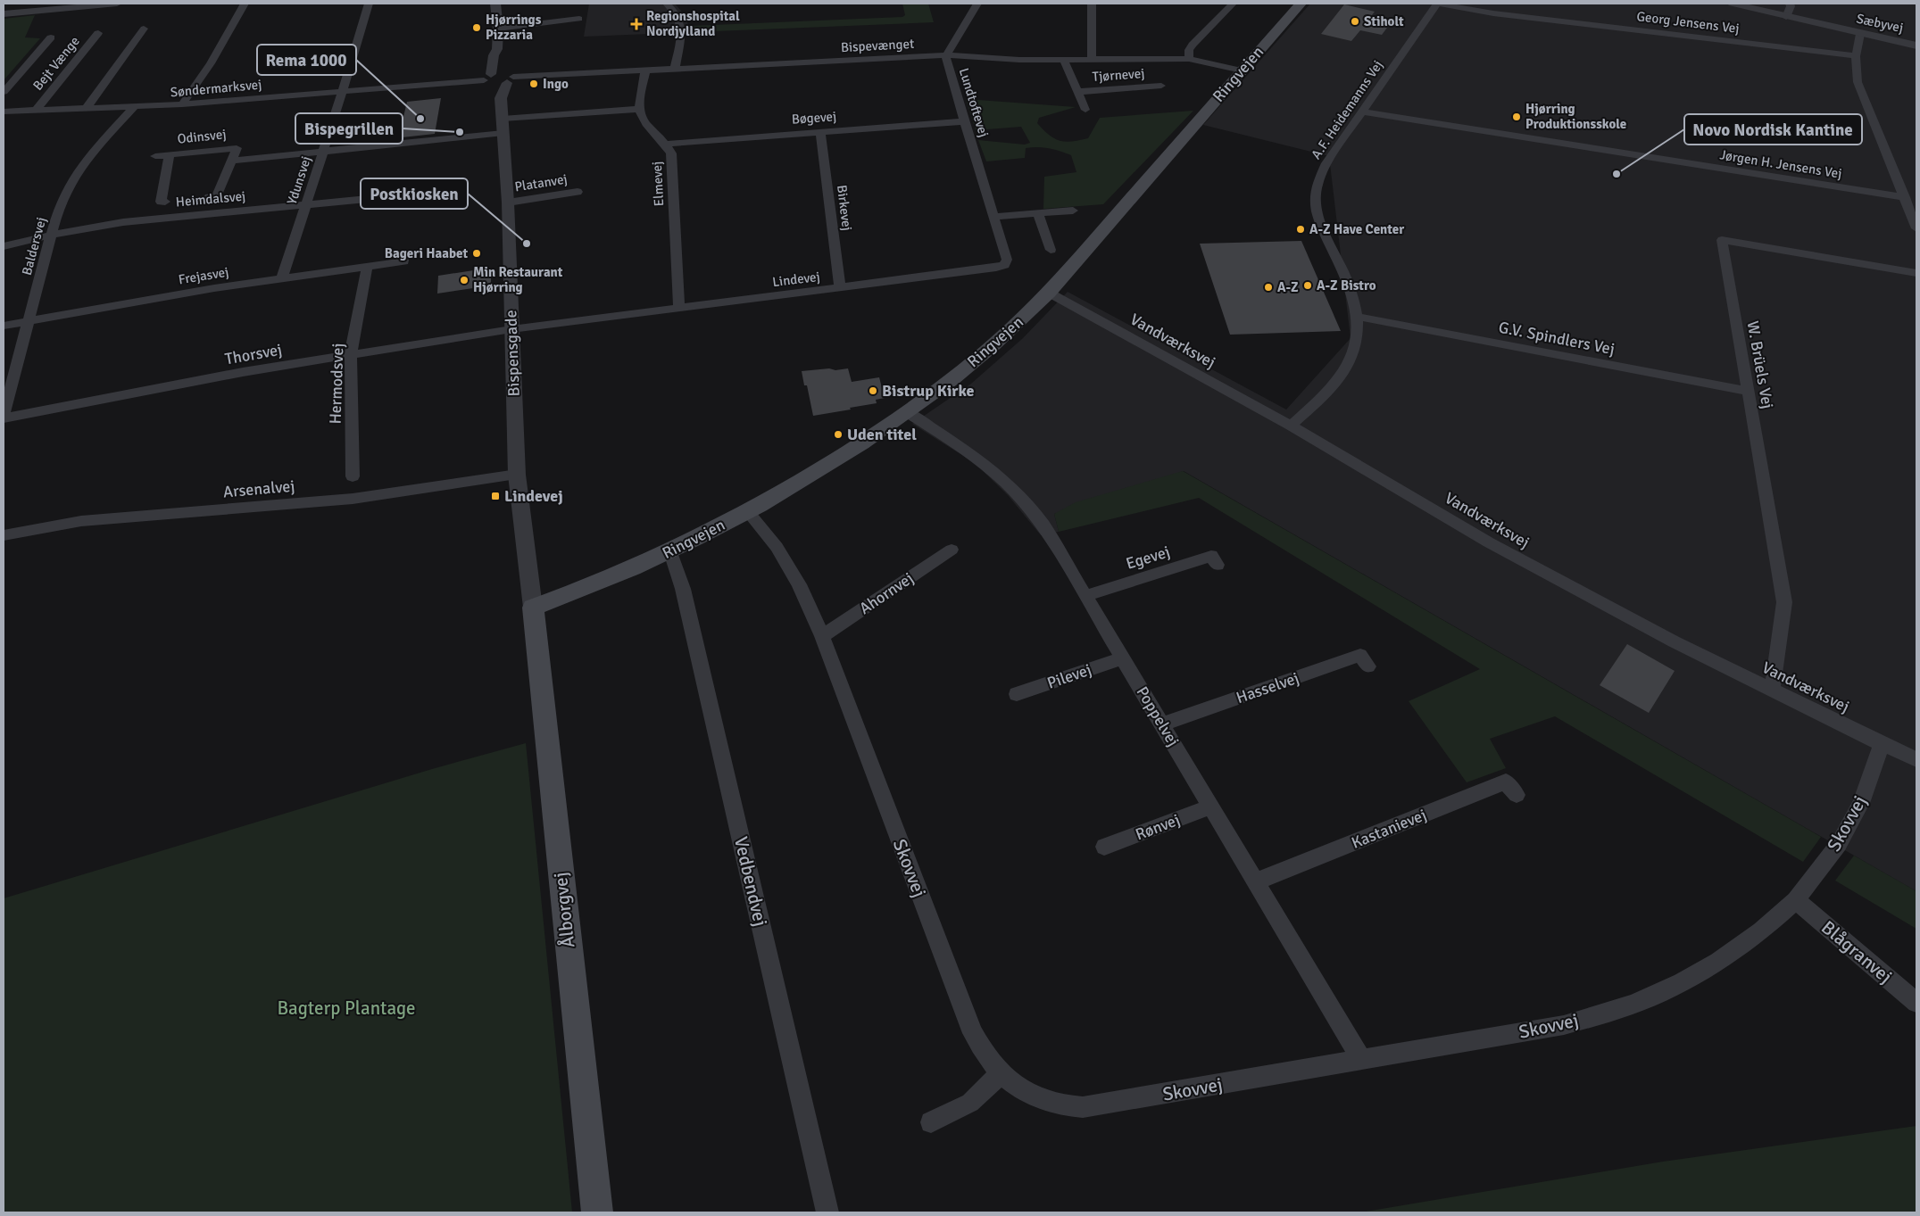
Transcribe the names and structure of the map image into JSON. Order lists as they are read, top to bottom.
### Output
{
  "streets": {
    "main road": ["Ringvejen", "Ålborgvej"],
    "street": [
      "Georg Jensens Vej",
      "Sæbyvej",
      "Bispevænget",
      "Bejt Vænge",
      "Tjørnevej",
      "Søndermarksvej",
      "Lundtoftevej",
      "A.F. Heidemanns Vej",
      "Bøgevej",
      "Odinsvej",
      "Jørgen H. Jensens Vej",
      "Ydunsvej",
      "Platanvej",
      "Elmevej",
      "Heimdalsvej",
      "Birkevej",
      "Baldersvej",
      "Frejasvej",
      "Lindevej",
      "G.V. Spindlers Vej",
      "Vandværksvej",
      "Bispensgade",
      "Thorsvej",
      "W. Brüels Vej",
      "Hermodsvej",
      "Arsenalvej",
      "Egevej",
      "Ahornvej",
      "Pilevej",
      "Hasselvej",
      "Poppelvej",
      "Skovvej",
      "Rønvej",
      "Kastanievej",
      "Vedbendvej",
      "Blågranvej"
    ]
  },
  "crossings": [
    ["Georg Jensens Vej", "A.F. Heidemanns Vej"],
    ["Bispevænget", "Ringvejen"],
    ["Bispevænget", "Tjørnevej"],
    ["Bispevænget", "Lundtoftevej"],
    ["Bispevænget", "Bispensgade"],
    ["Bejt Vænge", "Søndermarksvej"],
    ["Ringvejen", "Vandværksvej"],
    ["Ringvejen", "Bispensgade"],
    ["Ringvejen", "Poppelvej"],
    ["Ringvejen", "Skovvej"],
    ["Ringvejen", "Vedbendvej"],
    ["Ringvejen", "Ålborgvej"],
    ["Søndermarksvej", "Ydunsvej"],
    ["Søndermarksvej", "Baldersvej"],
    ["Søndermarksvej", "Bispensgade"],
    ["Lundtoftevej", "Bøgevej"],
    ["Lundtoftevej", "Lindevej"],
    ["A.F. Heidemanns Vej", "Jørgen H. Jensens Vej"],
    ["A.F. Heidemanns Vej", "G.V. Spindlers Vej"],
    ["A.F. Heidemanns Vej", "Vandværksvej"],
    ["Bøgevej", "Elmevej"],
    ["Bøgevej", "Birkevej"],
    ["Odinsvej", "Ydunsvej"],
    ["Odinsvej", "Elmevej"],
    ["Odinsvej", "Bispensgade"],
    ["Ydunsvej", "Heimdalsvej"],
    ["Ydunsvej", "Frejasvej"],
    ["Platanvej", "Bispensgade"],
    ["Elmevej", "Lindevej"],
    ["Heimdalsvej", "Baldersvej"],
    ["Birkevej", "Lindevej"],
    ["Baldersvej", "Frejasvej"],
    ["Frejasvej", "Hermodsvej"],
    ["Lindevej", "Bispensgade"],
    ["Lindevej", "Thorsvej"],
    ["G.V. Spindlers Vej", "W. Brüels Vej"],
    ["Vandværksvej", "W. Brüels Vej"],
    ["Vandværksvej", "Skovvej"],
    ["Bispensgade", "Thorsvej"],
    ["Bispensgade", "Arsenalvej"],
    ["Bispensgade", "Ålborgvej"],
    ["Thorsvej", "Hermodsvej"],
    ["Egevej", "Poppelvej"],
    ["Ahornvej", "Skovvej"],
    ["Pilevej", "Poppelvej"],
    ["Hasselvej", "Poppelvej"],
    ["Poppelvej", "Skovvej"],
    ["Poppelvej", "Rønvej"],
    ["Poppelvej", "Kastanievej"],
    ["Skovvej", "Blågranvej"]
  ],
  "parks": ["Bagterp Plantage"],
  "places": {
    "other": [
      "Stiholt",
      "Hjørrings Pizzaria",
      "Ingo",
      "Hjørring Produktionsskole",
      "Rema 1000",
      "Bispegrillen",
      "Novo Nordisk Kantine",
      "A-Z Have Center",
      "Postkiosken",
      "Bageri Haabet",
      "Min Restaurant Hjørring",
      "A-Z Bistro",
      "A-Z",
      "Bistrup Kirke",
      "Uden titel"
    ],
    "health": ["Regionshospital Nordjylland"],
    "transit": ["Lindevej"]
  }
}
